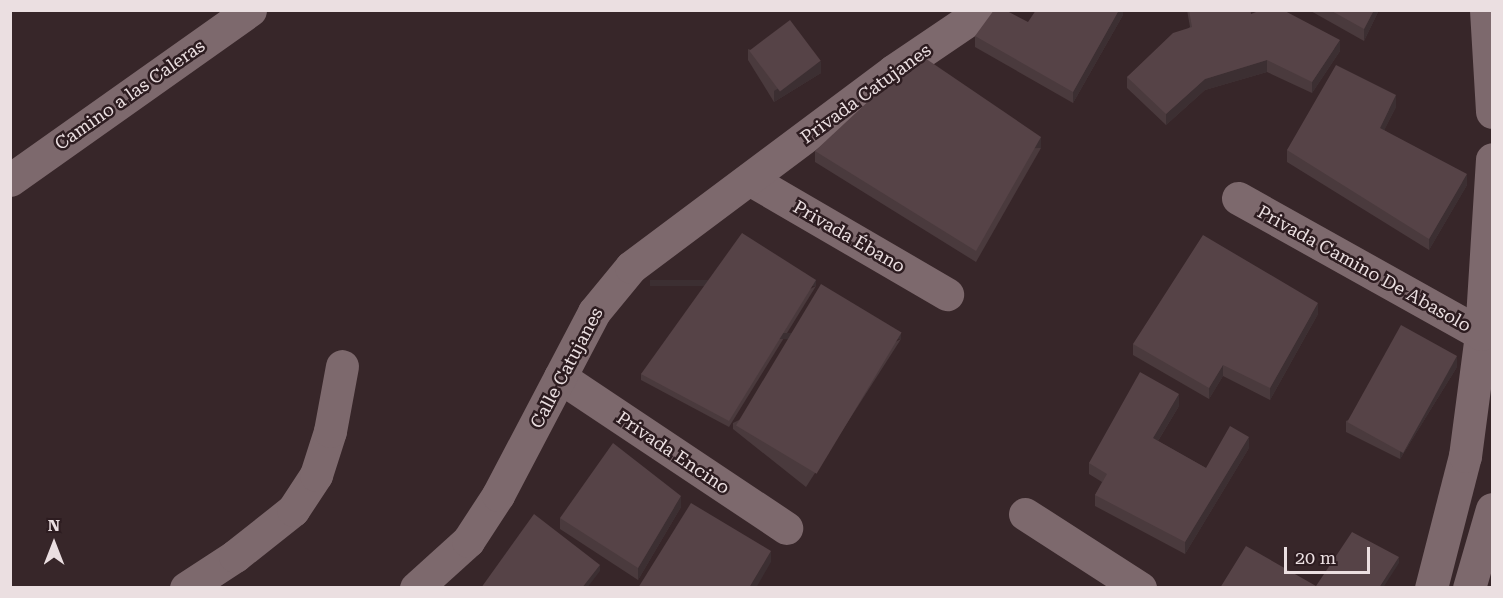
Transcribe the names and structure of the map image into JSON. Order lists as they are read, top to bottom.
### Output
{
  "streets": {
    "street": [
      "Privada Catujanes",
      "Camino a las Caleras",
      "Privada Ébano",
      "Privada Camino De Abasolo",
      "Calle Catujanes",
      "Privada Encino"
    ]
  },
  "crossings": [
    ["Privada Catujanes", "Privada Ébano"],
    ["Privada Catujanes", "Calle Catujanes"],
    ["Privada Ébano", "Calle Catujanes"],
    ["Calle Catujanes", "Privada Encino"]
  ],
  "scale_bar": "20 m",
  "north": "top"
}
